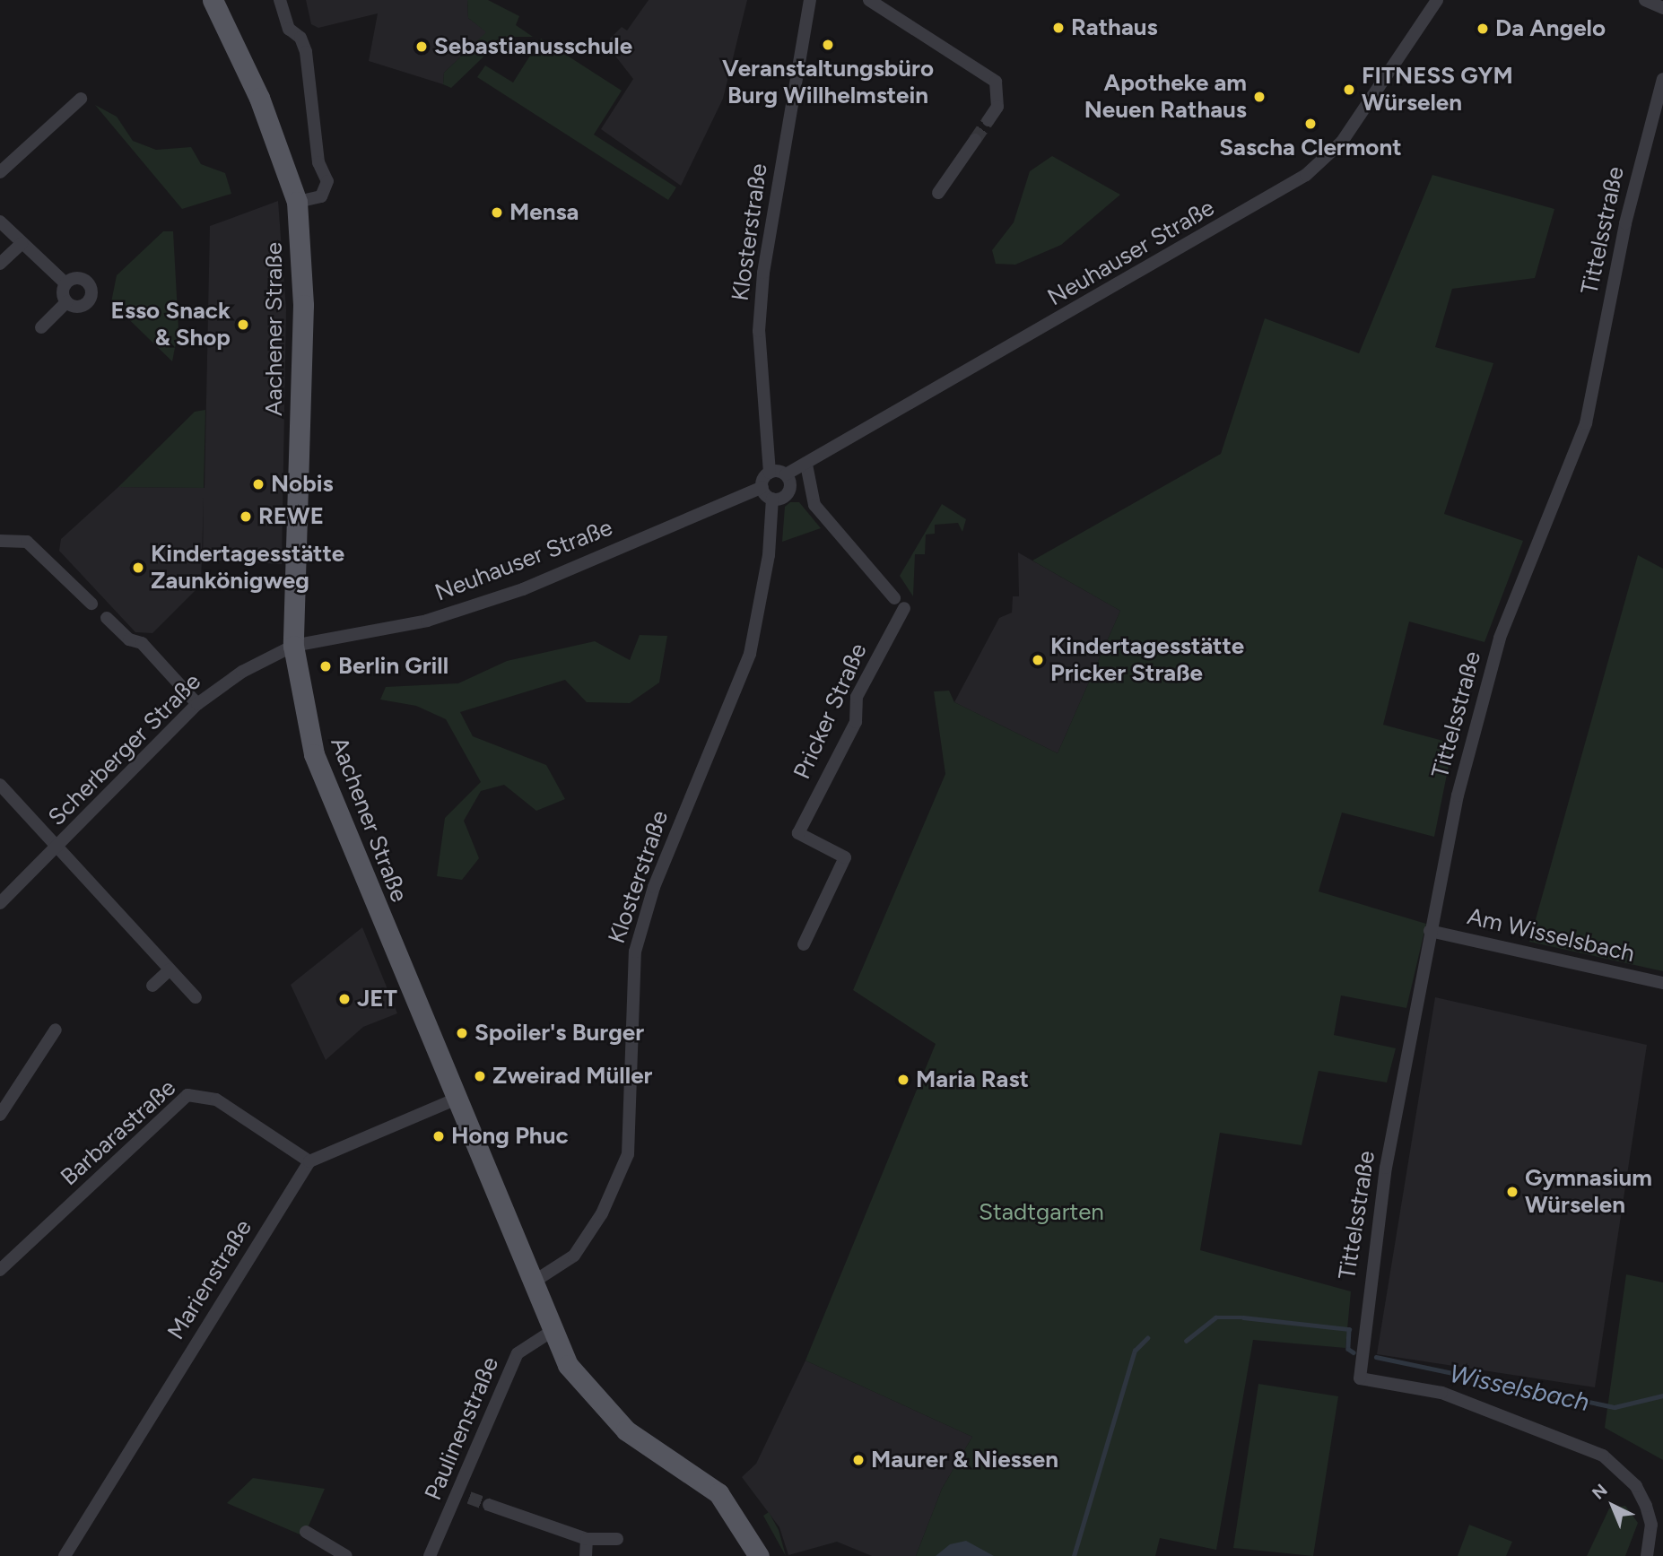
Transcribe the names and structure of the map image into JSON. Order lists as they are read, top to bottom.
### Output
{
  "streets": {
    "main road": ["Aachener Straße"],
    "street": [
      "Tittelsstraße",
      "Klosterstraße",
      "Neuhauser Straße",
      "Pricker Straße",
      "Scherberger Straße",
      "Am Wisselsbach",
      "Barbarastraße",
      "Marienstraße",
      "Paulinenstraße"
    ]
  },
  "crossings": [
    ["Tittelsstraße", "Am Wisselsbach"],
    ["Klosterstraße", "Aachener Straße"],
    ["Neuhauser Straße", "Aachener Straße"],
    ["Neuhauser Straße", "Scherberger Straße"],
    ["Aachener Straße", "Scherberger Straße"],
    ["Aachener Straße", "Paulinenstraße"],
    ["Barbarastraße", "Marienstraße"]
  ],
  "water": ["Wisselsbach"],
  "parks": ["Stadtgarten"],
  "places": [
    "Rathaus",
    "Da Angelo",
    "Veranstaltungsbüro Burg Willhelmstein",
    "Sebastianusschule",
    "FITNESS GYM Würselen",
    "Apotheke am Neuen Rathaus",
    "Sascha Clermont",
    "Mensa",
    "Esso Snack & Shop",
    "Nobis",
    "REWE",
    "Kindertagesstätte Zaunkönigweg",
    "Kindertagesstätte Pricker Straße",
    "Berlin Grill",
    "JET",
    "Spoiler's Burger",
    "Zweirad Müller",
    "Maria Rast",
    "Hong Phuc",
    "Gymnasium Würselen",
    "Maurer & Niessen"
  ],
  "north": "top left"
}
